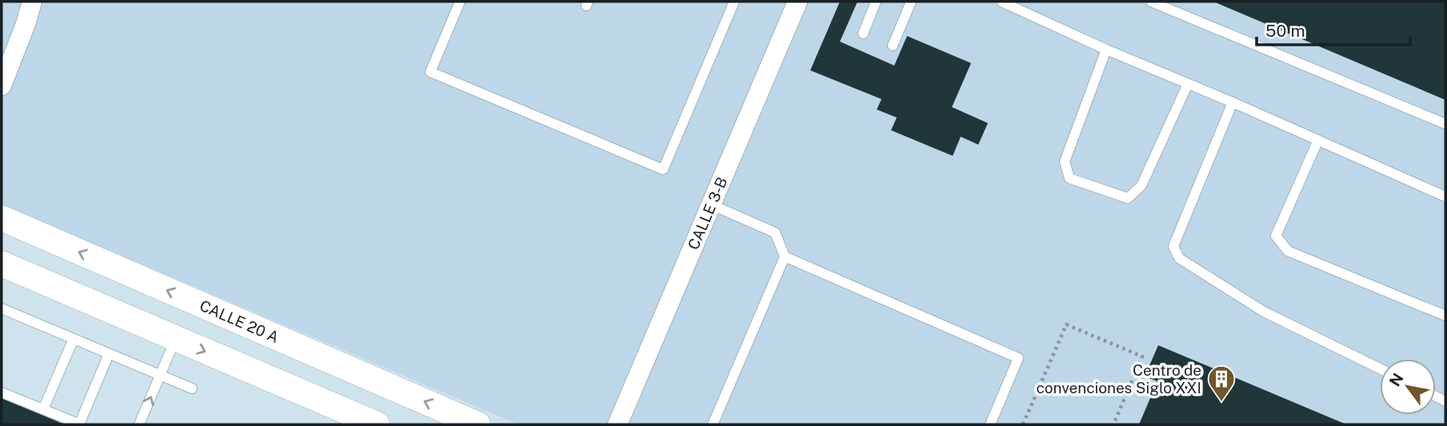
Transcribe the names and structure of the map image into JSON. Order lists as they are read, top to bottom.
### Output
{
  "streets": {
    "street": ["CALLE 3-B", "CALLE 20 A"]
  },
  "places": {
    "building": ["Centro de convenciones Siglo XXI"]
  },
  "scale_bar": "50 m",
  "north": "top left"
}
